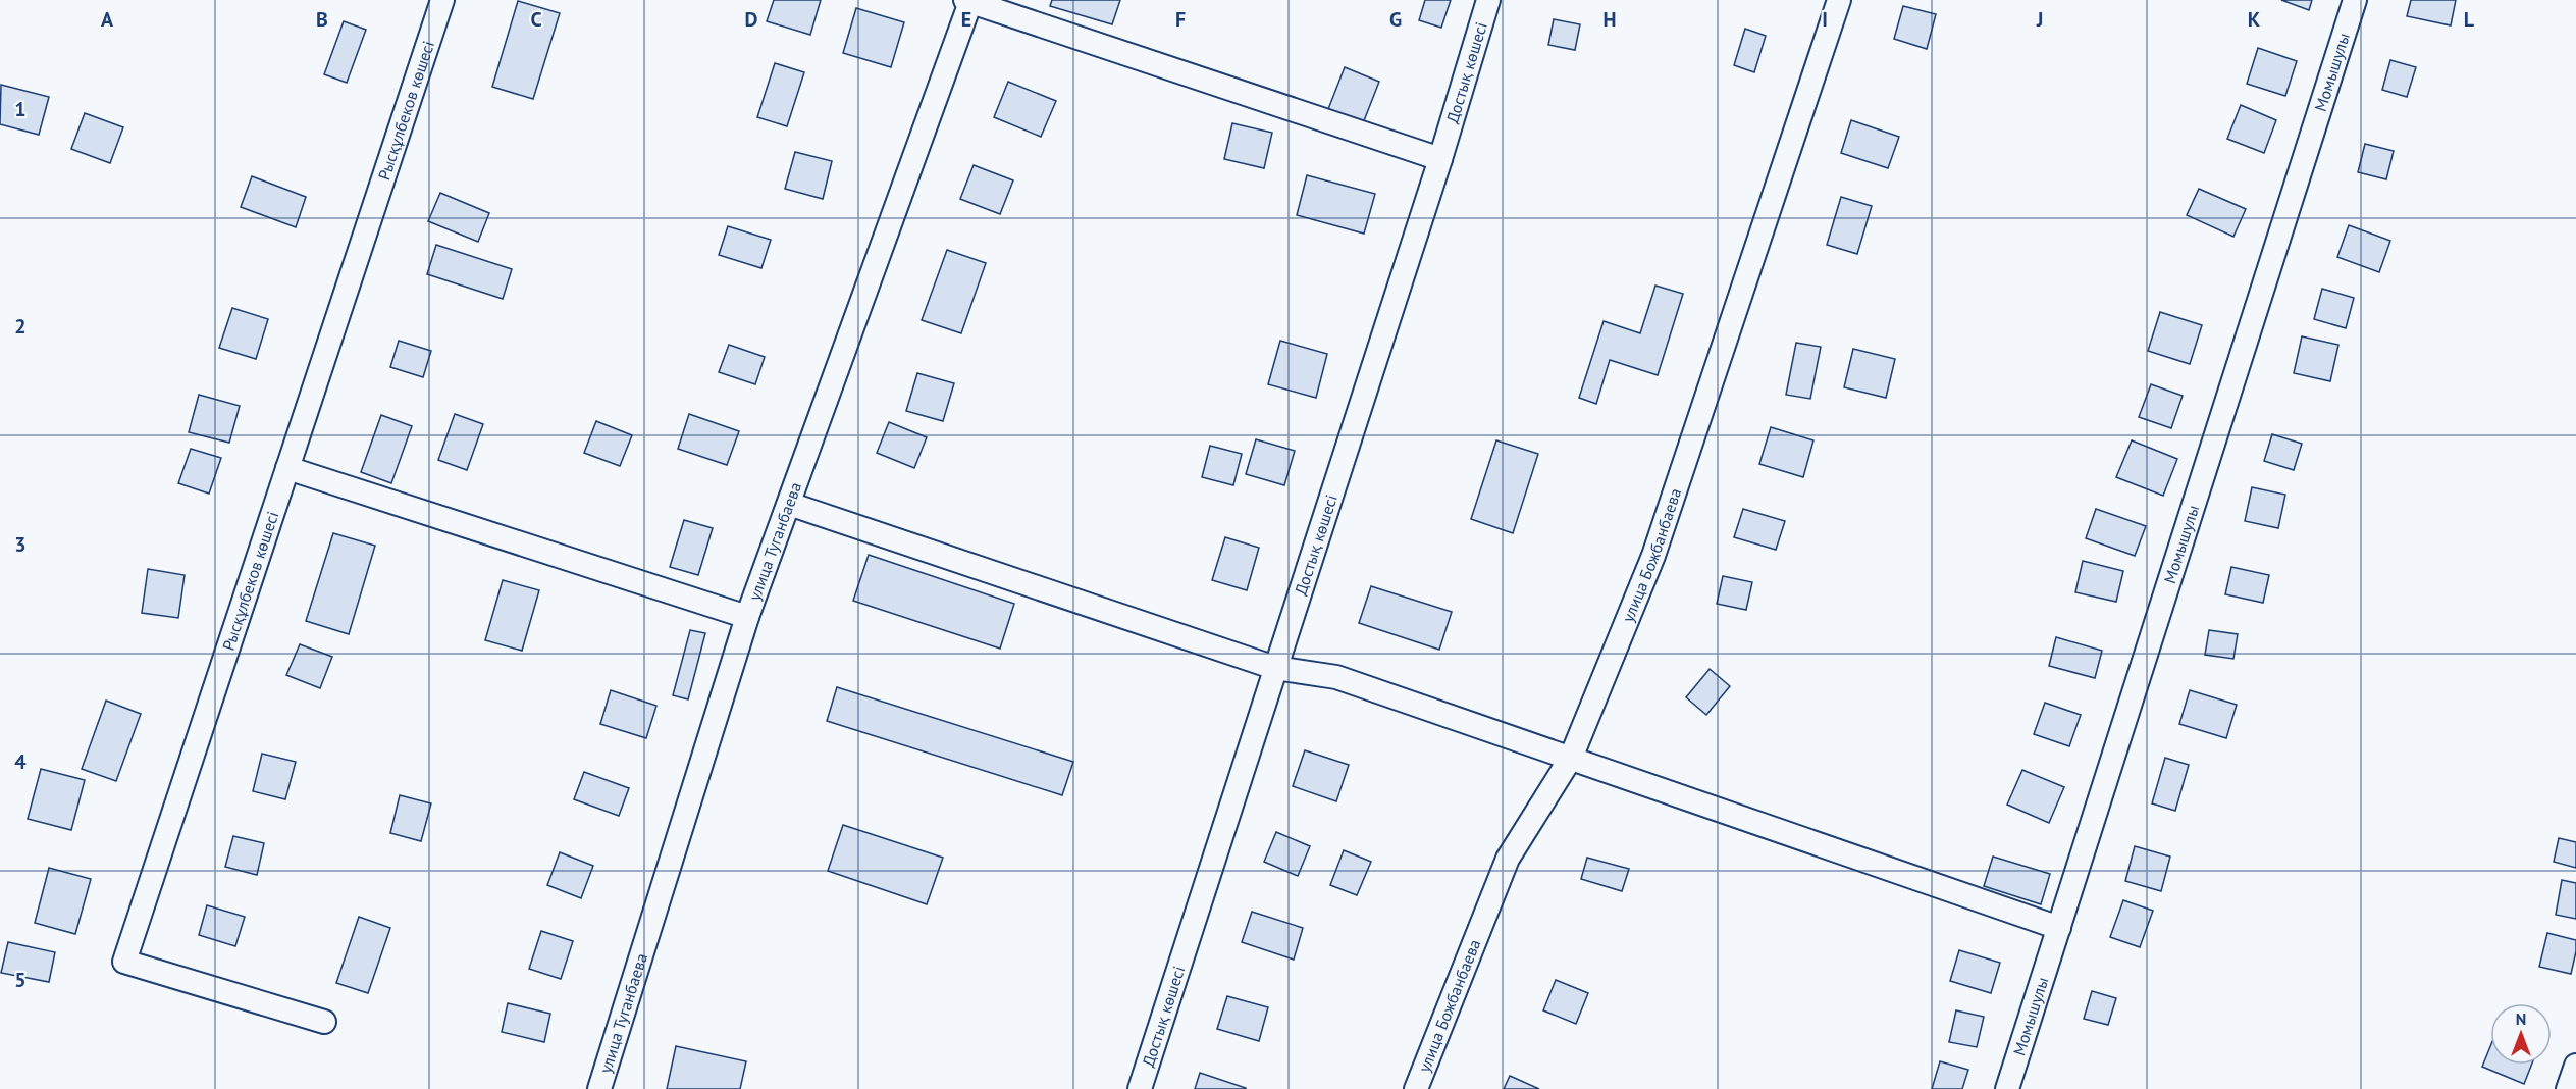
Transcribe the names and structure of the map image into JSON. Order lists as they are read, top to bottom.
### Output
{
  "streets": {
    "street": [
      "Момышулы",
      "Достық көшесі",
      "Рысқұлбеков көшесі",
      "улица Туганбаева",
      "улица Божбанбаева"
    ]
  },
  "north": "top",
  "grid": {
    "columns": [
      "A",
      "B",
      "C",
      "D",
      "E",
      "F",
      "G",
      "H",
      "I",
      "J",
      "K",
      "L"
    ],
    "rows": [
      "1",
      "2",
      "3",
      "4",
      "5"
    ]
  }
}
